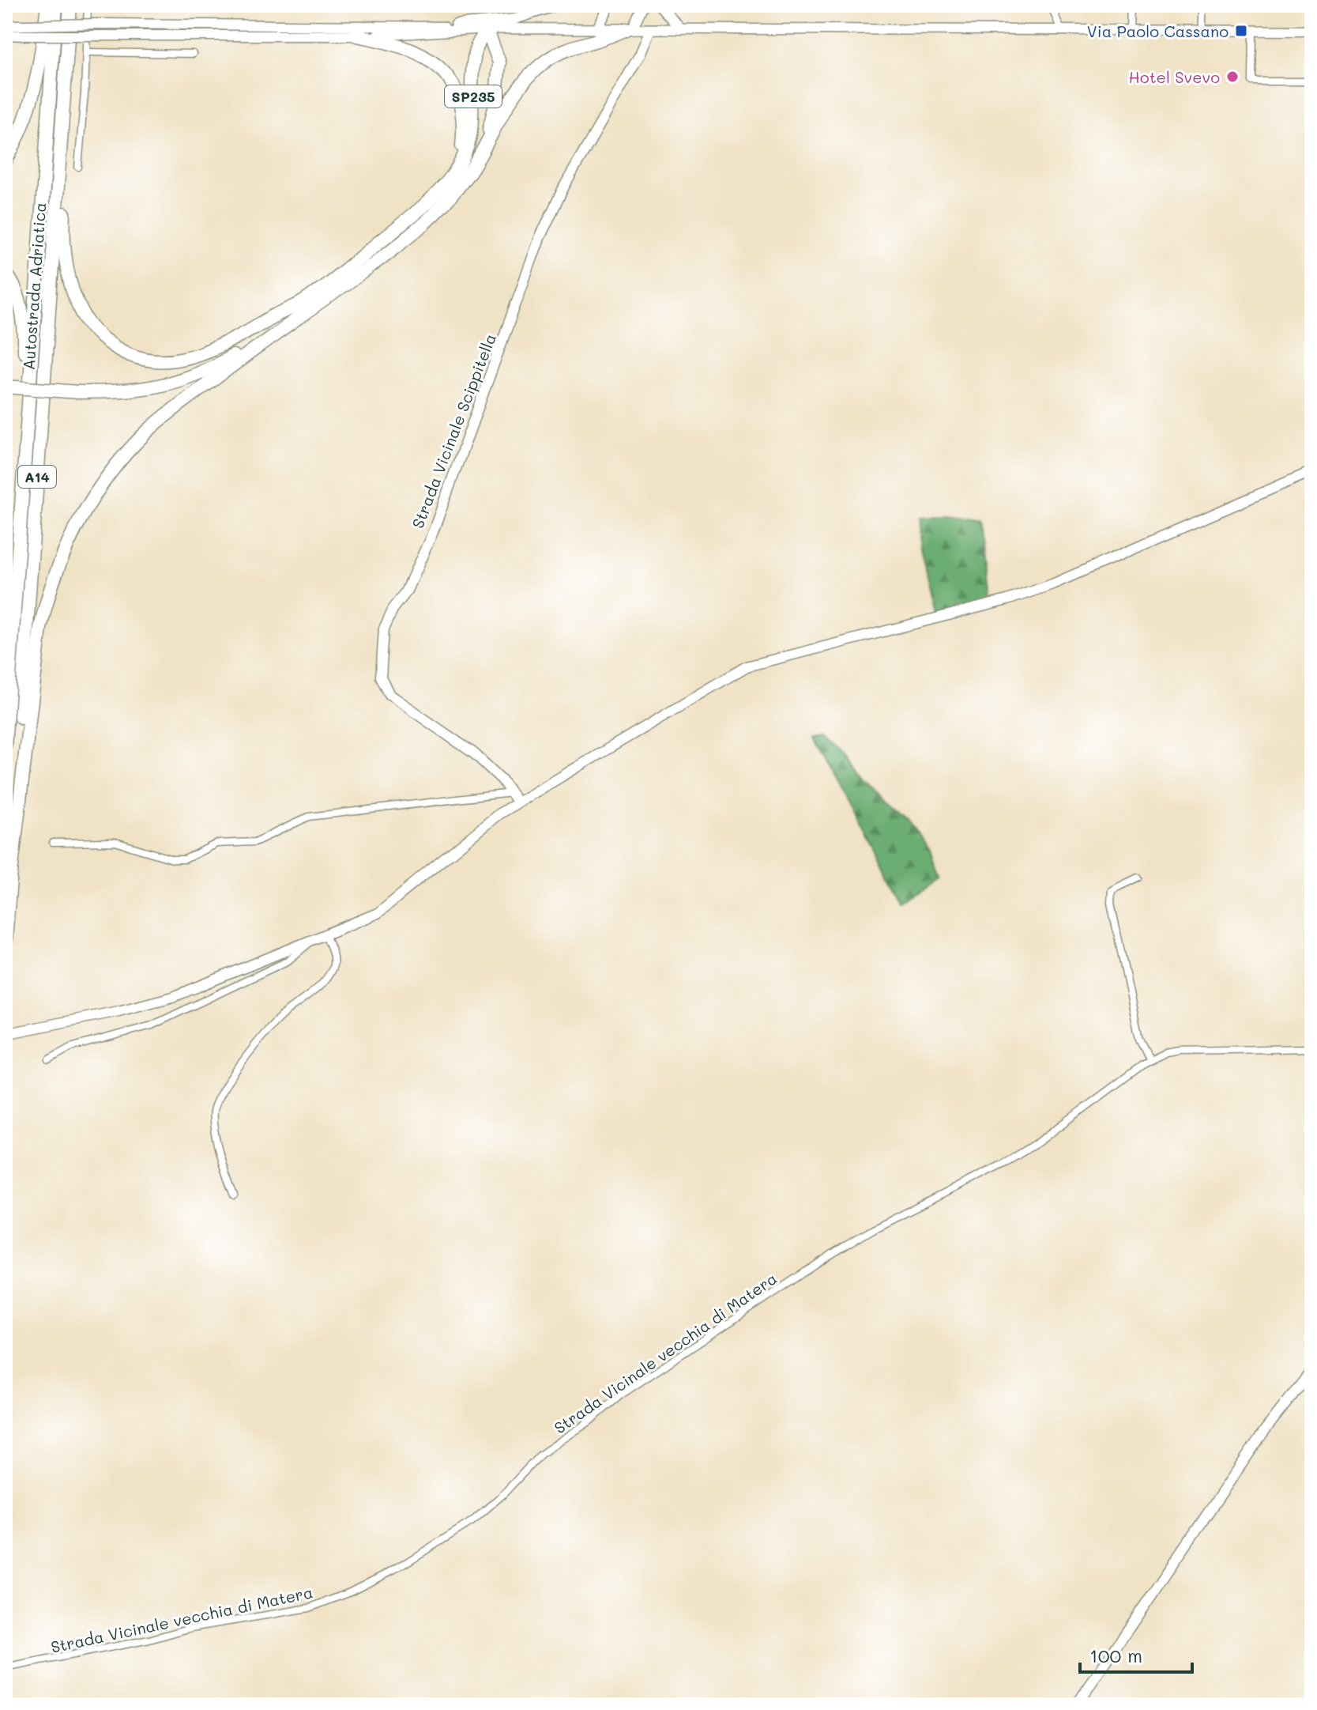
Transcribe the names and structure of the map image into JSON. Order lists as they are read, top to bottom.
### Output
{
  "streets": {
    "highway": ["SP235", "Autostrada Adriatica", "A14"],
    "street": ["Strada Vicinale Scippitella", "Strada Vicinale vecchia di Matera"]
  },
  "places": {
    "transit": ["Via Paolo Cassano"],
    "other": ["Hotel Svevo"]
  },
  "scale_bar": "100 m"
}
